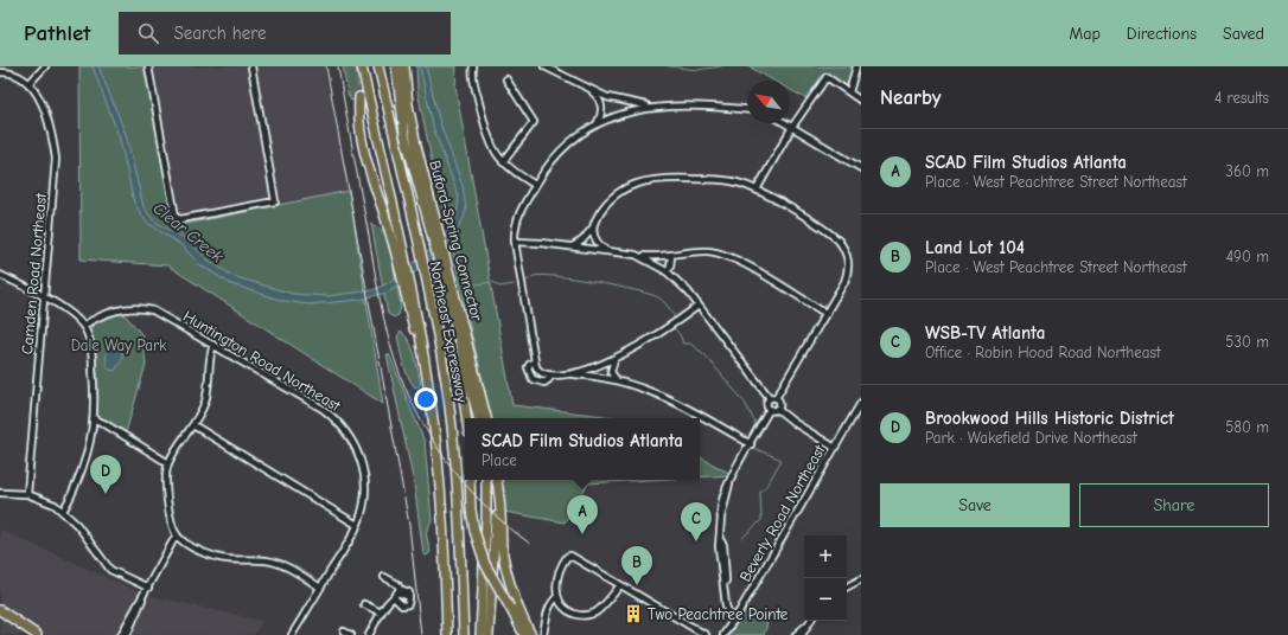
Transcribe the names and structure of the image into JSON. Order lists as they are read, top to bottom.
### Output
{
  "streets": {
    "highway": ["Buford-Spring Connector", "Northeast Expressway"],
    "street": ["Camden Road Northeast", "Huntington Road Northeast", "Beverly Road Northeast"]
  },
  "water": ["Clear Creek"],
  "parks": ["Dale Way Park"],
  "places": {
    "building": ["Two Peachtree Pointe"]
  },
  "north": "top left",
  "page": {
    "header": "Pathlet",
    "search": "Search here",
    "nav": ["Map", "Directions", "Saved"],
    "heading": ["Nearby", "4 results"],
    "list": [
      {
        "mark": "A",
        "name": "SCAD Film Studios Atlanta",
        "note": "Place · West Peachtree Street Northeast",
        "value": "360 m"
      },
      {
        "mark": "B",
        "name": "Land Lot 104",
        "note": "Place · West Peachtree Street Northeast",
        "value": "490 m"
      },
      {
        "mark": "C",
        "name": "WSB-TV Atlanta",
        "note": "Office · Robin Hood Road Northeast",
        "value": "530 m"
      },
      {
        "mark": "D",
        "name": "Brookwood Hills Historic District",
        "note": "Park · Wakefield Drive Northeast",
        "value": "580 m"
      }
    ],
    "popup": ["SCAD Film Studios Atlanta", "Place"],
    "pins": [
      "D",
      "A",
      "C",
      "B"
    ],
    "buttons": ["Save", "Share"],
    "map_buttons": ["+", "−"]
  }
}
